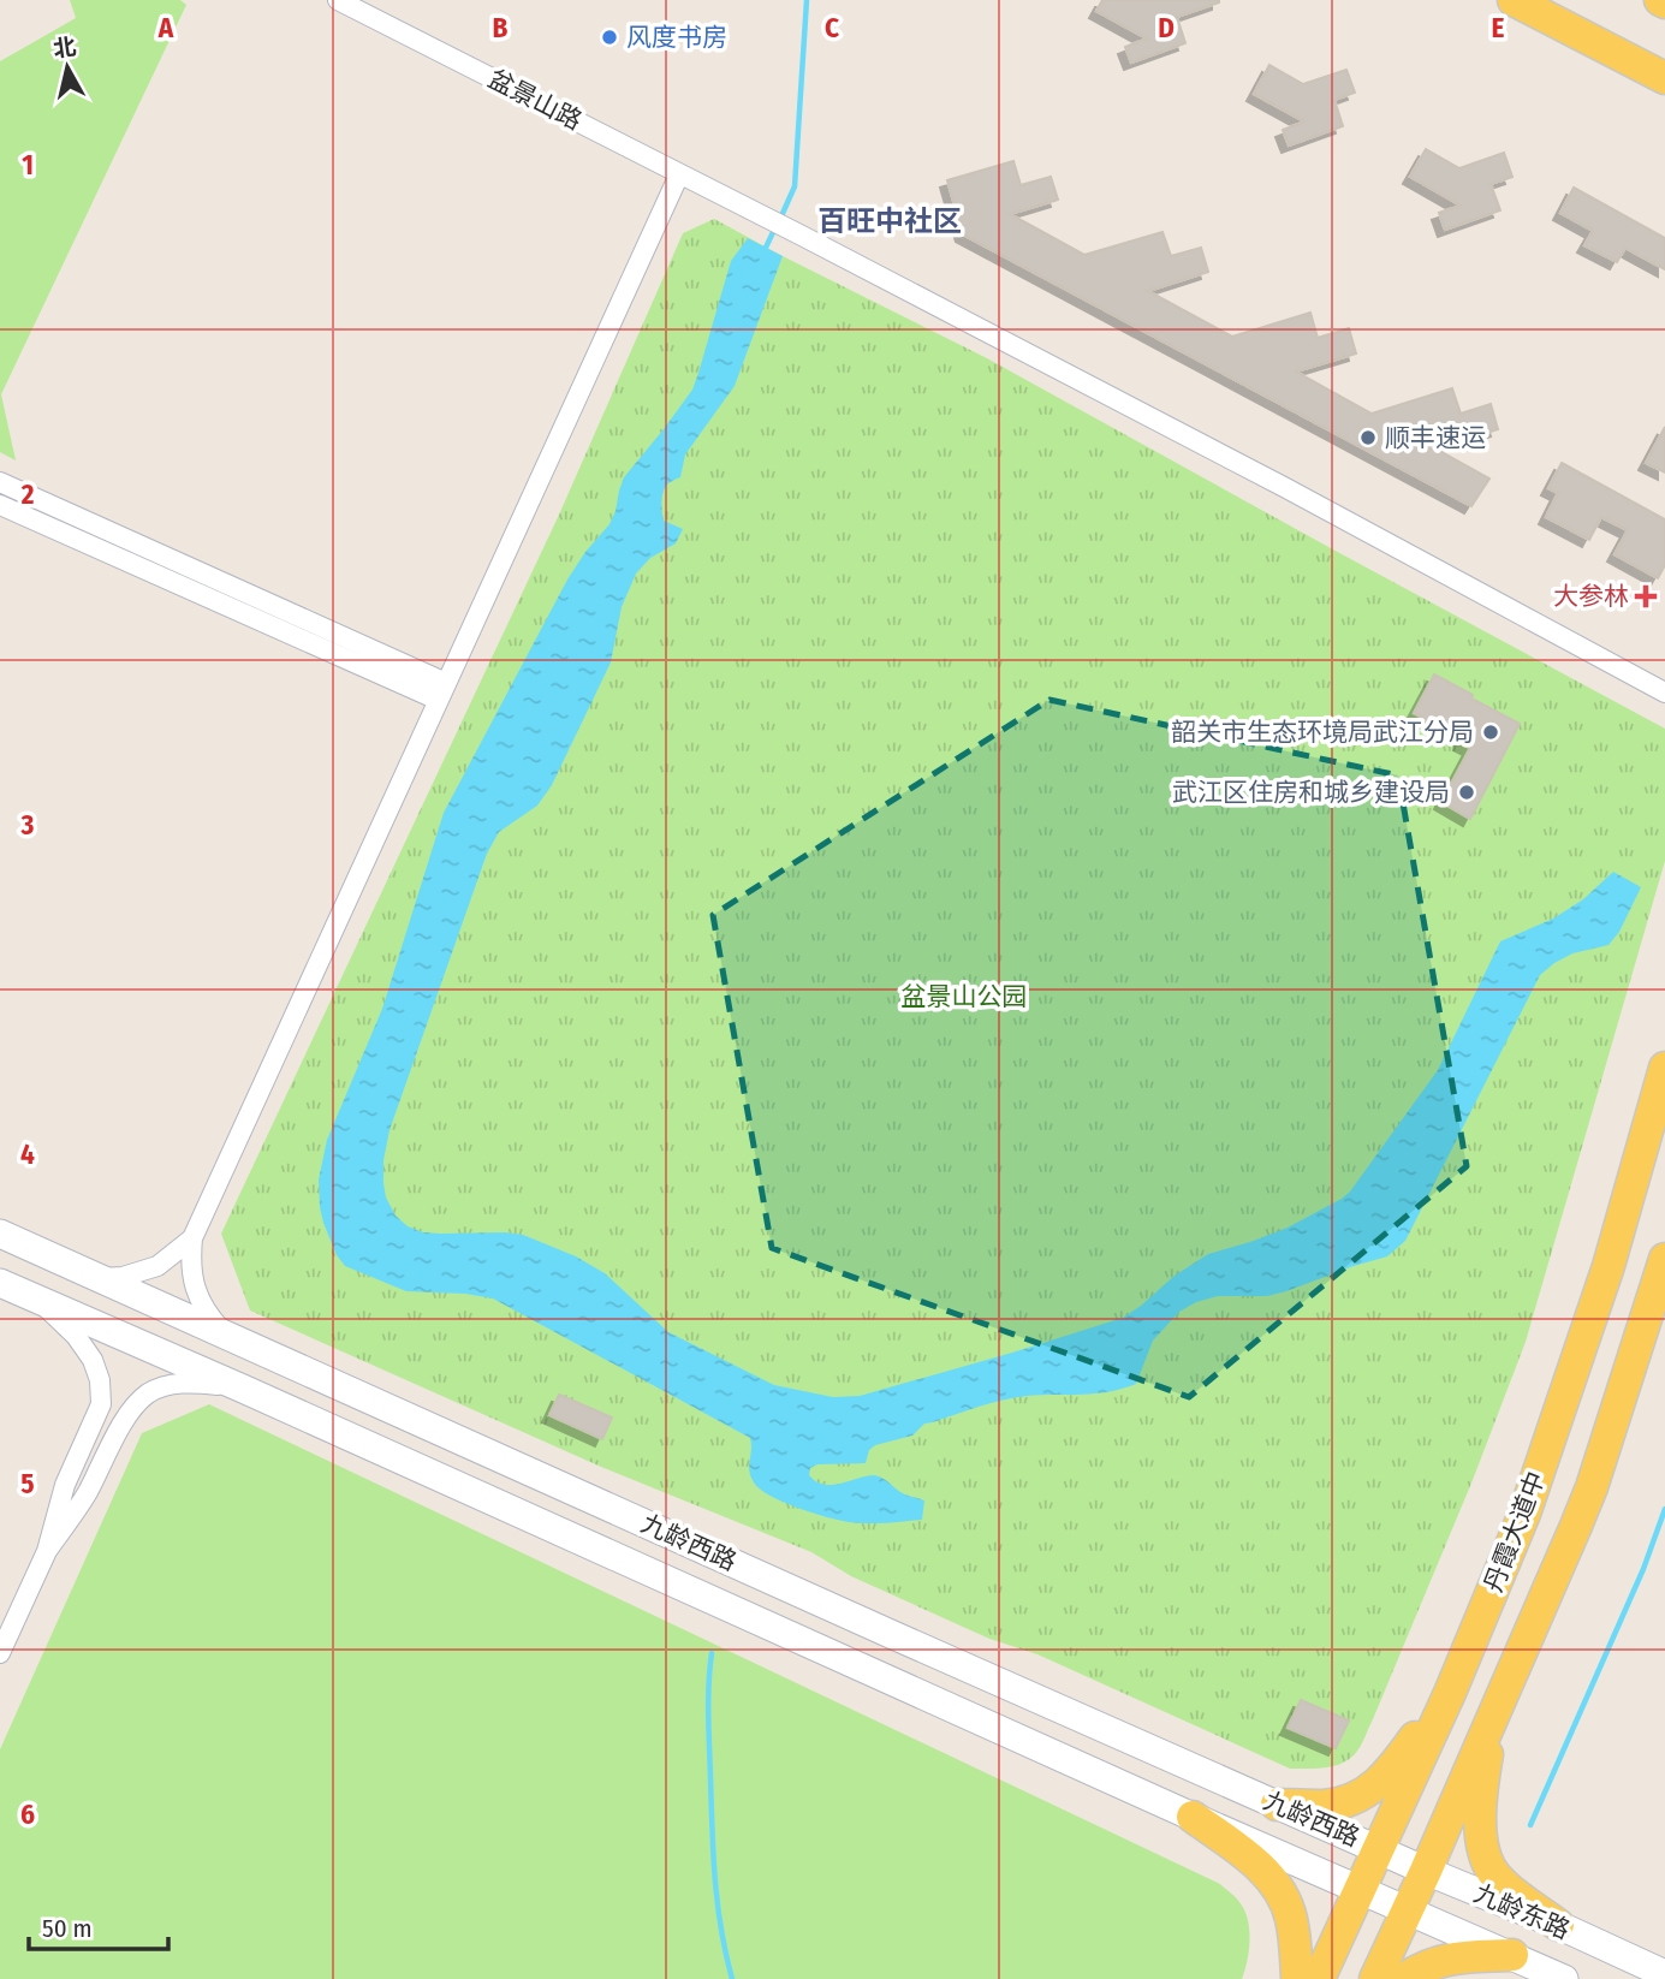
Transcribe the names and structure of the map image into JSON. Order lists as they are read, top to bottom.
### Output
{
  "streets": {
    "main road": ["丹霞大道中", "九龄西路", "九龄东路"],
    "street": ["盆景山路"]
  },
  "crossings": [
    ["丹霞大道中", "九龄西路"],
    ["丹霞大道中", "九龄东路"],
    ["九龄西路", "九龄东路"]
  ],
  "districts": ["百旺中社区"],
  "parks": ["盆景山公园"],
  "places": {
    "other": [
      "风度书房",
      "顺丰速运",
      "韶关市生态环境局武江分局",
      "武江区住房和城乡建设局"
    ],
    "health": ["大参林"]
  },
  "scale_bar": "50 m",
  "north": "top",
  "grid": {
    "columns": [
      "A",
      "B",
      "C",
      "D",
      "E"
    ],
    "rows": [
      "1",
      "2",
      "3",
      "4",
      "5",
      "6"
    ]
  }
}
